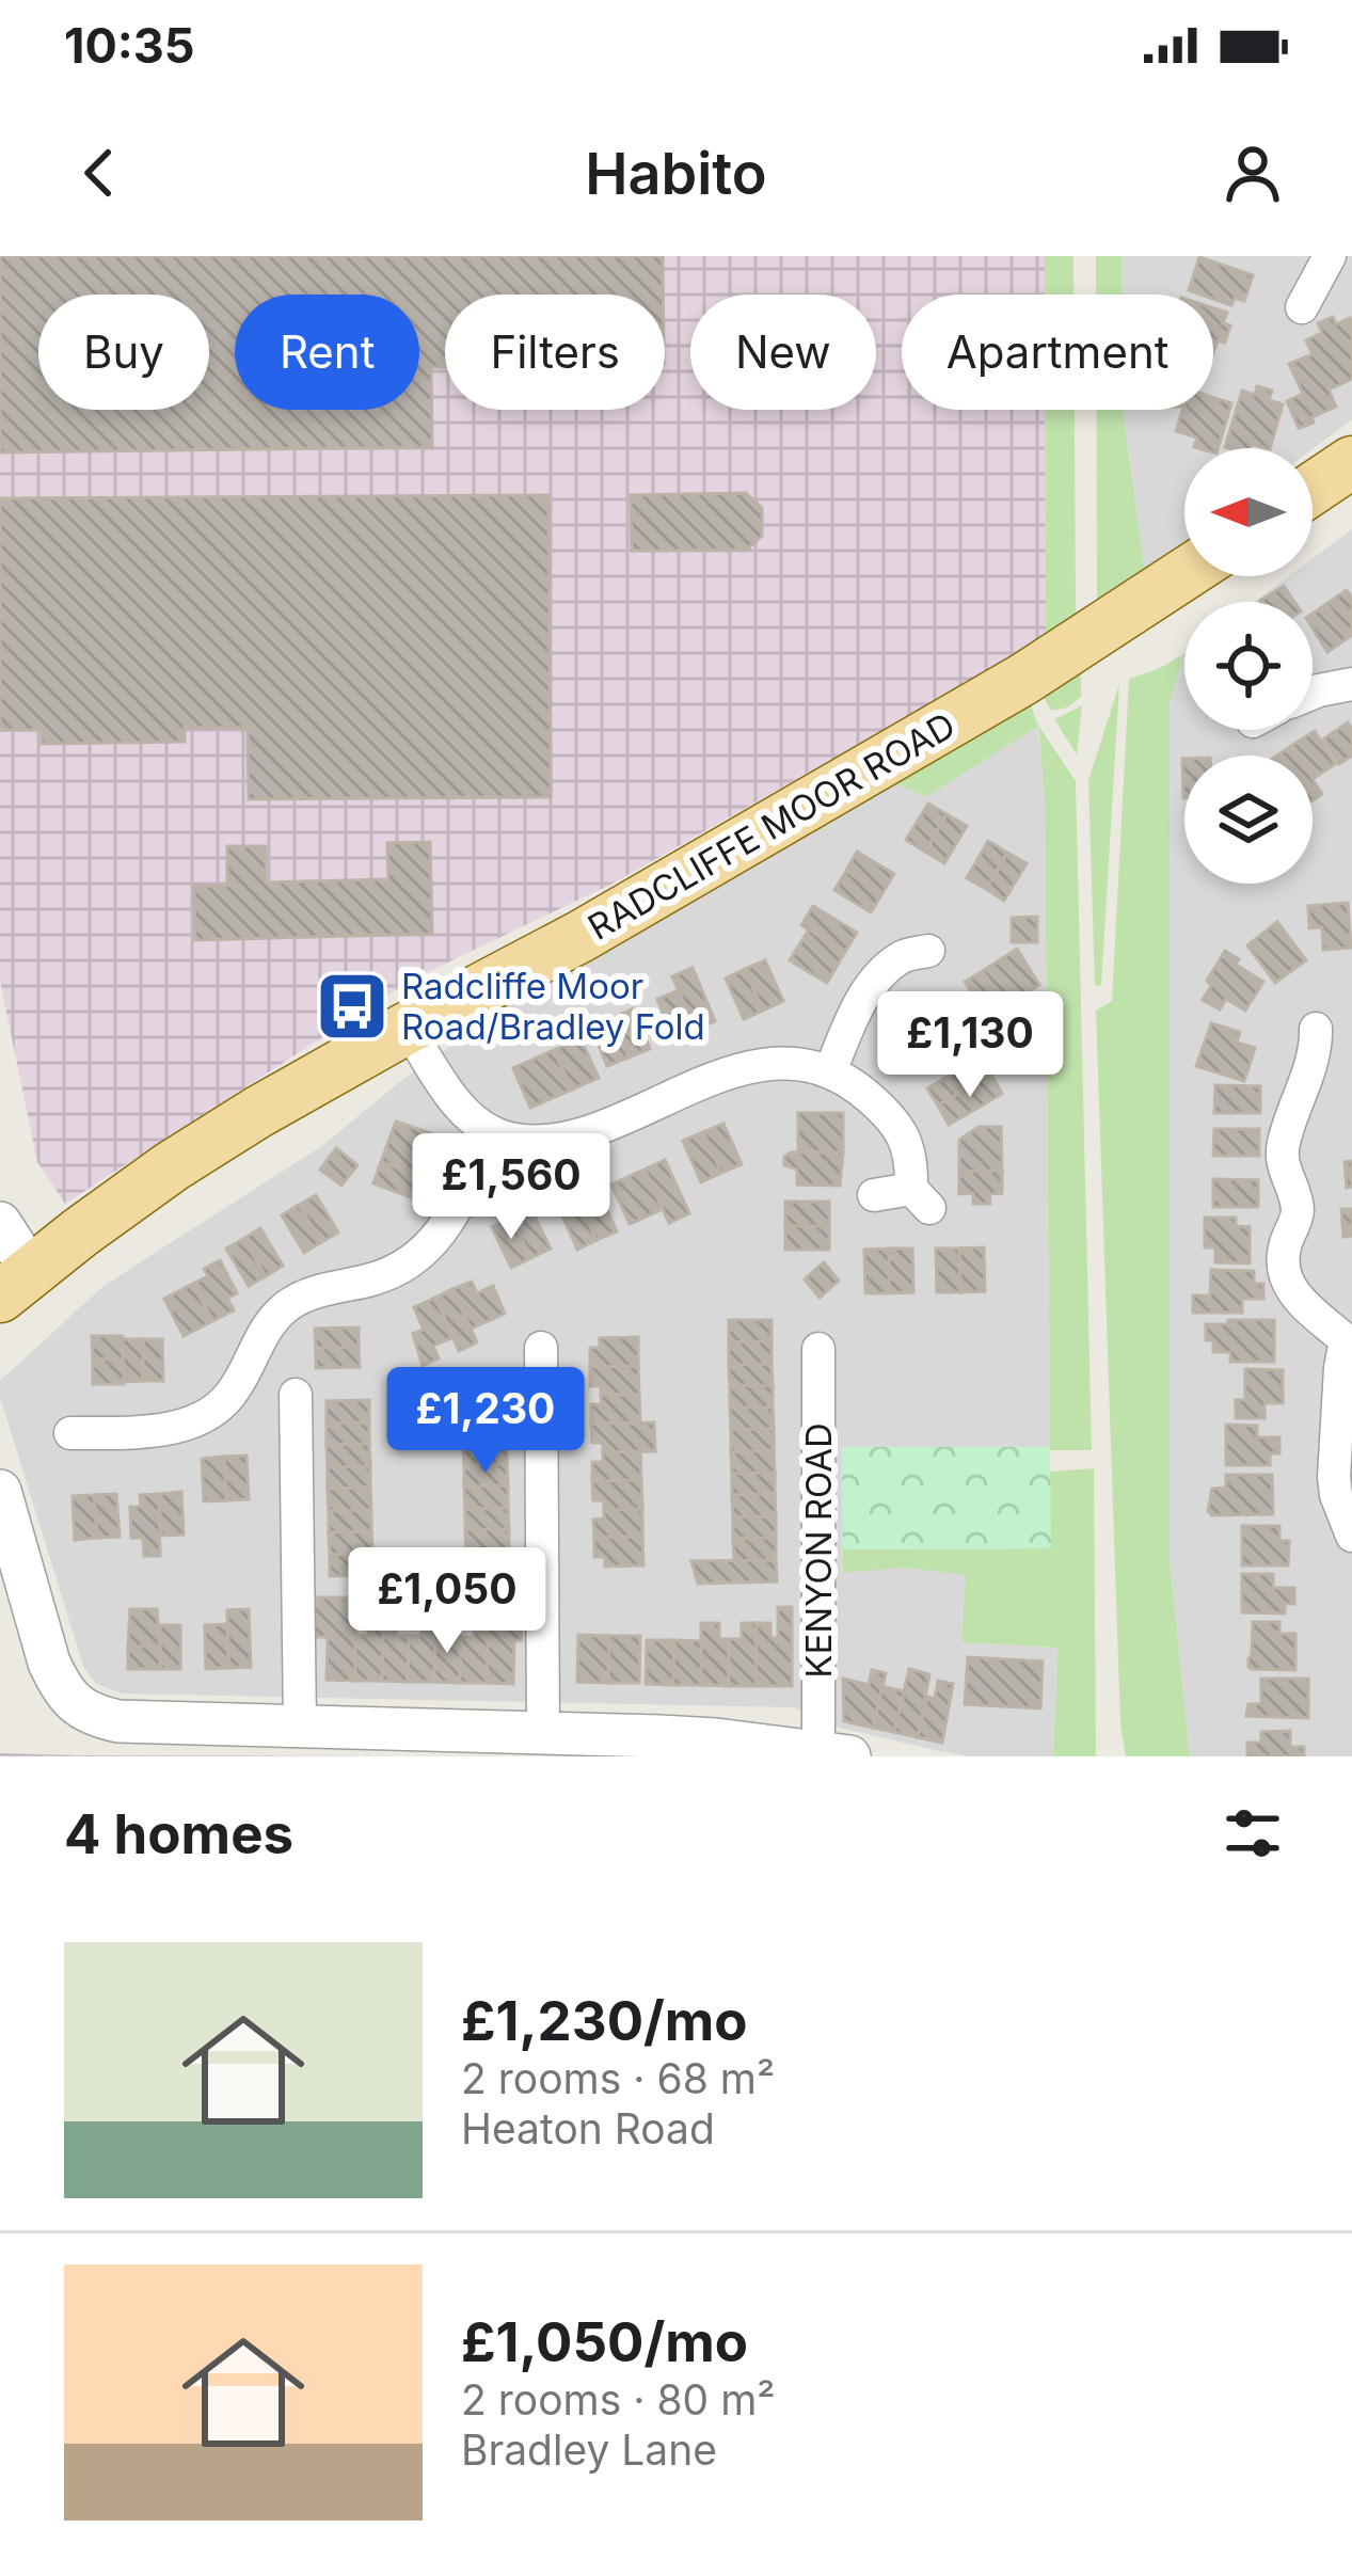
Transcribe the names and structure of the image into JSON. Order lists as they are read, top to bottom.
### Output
{
  "streets": {
    "main road": ["RADCLIFFE MOOR ROAD"],
    "street": ["KENYON ROAD"]
  },
  "places": {
    "bus stop": ["Radcliffe Moor Road/Bradley Fold"]
  },
  "north": "left",
  "page": {
    "status": "10:35",
    "header": "Habito",
    "chip": [
      "Buy",
      "Rent",
      "Filters",
      "New",
      "Apartment"
    ],
    "price": [
      "£1,130",
      "£1,560",
      "£1,230",
      "£1,050"
    ],
    "heading": "4 homes",
    "list": [
      {
        "name": "£1,230/mo",
        "note": "2 rooms · 68 m² · Heaton Road"
      },
      {
        "name": "£1,050/mo",
        "note": "2 rooms · 80 m² · Bradley Lane"
      }
    ]
  }
}
